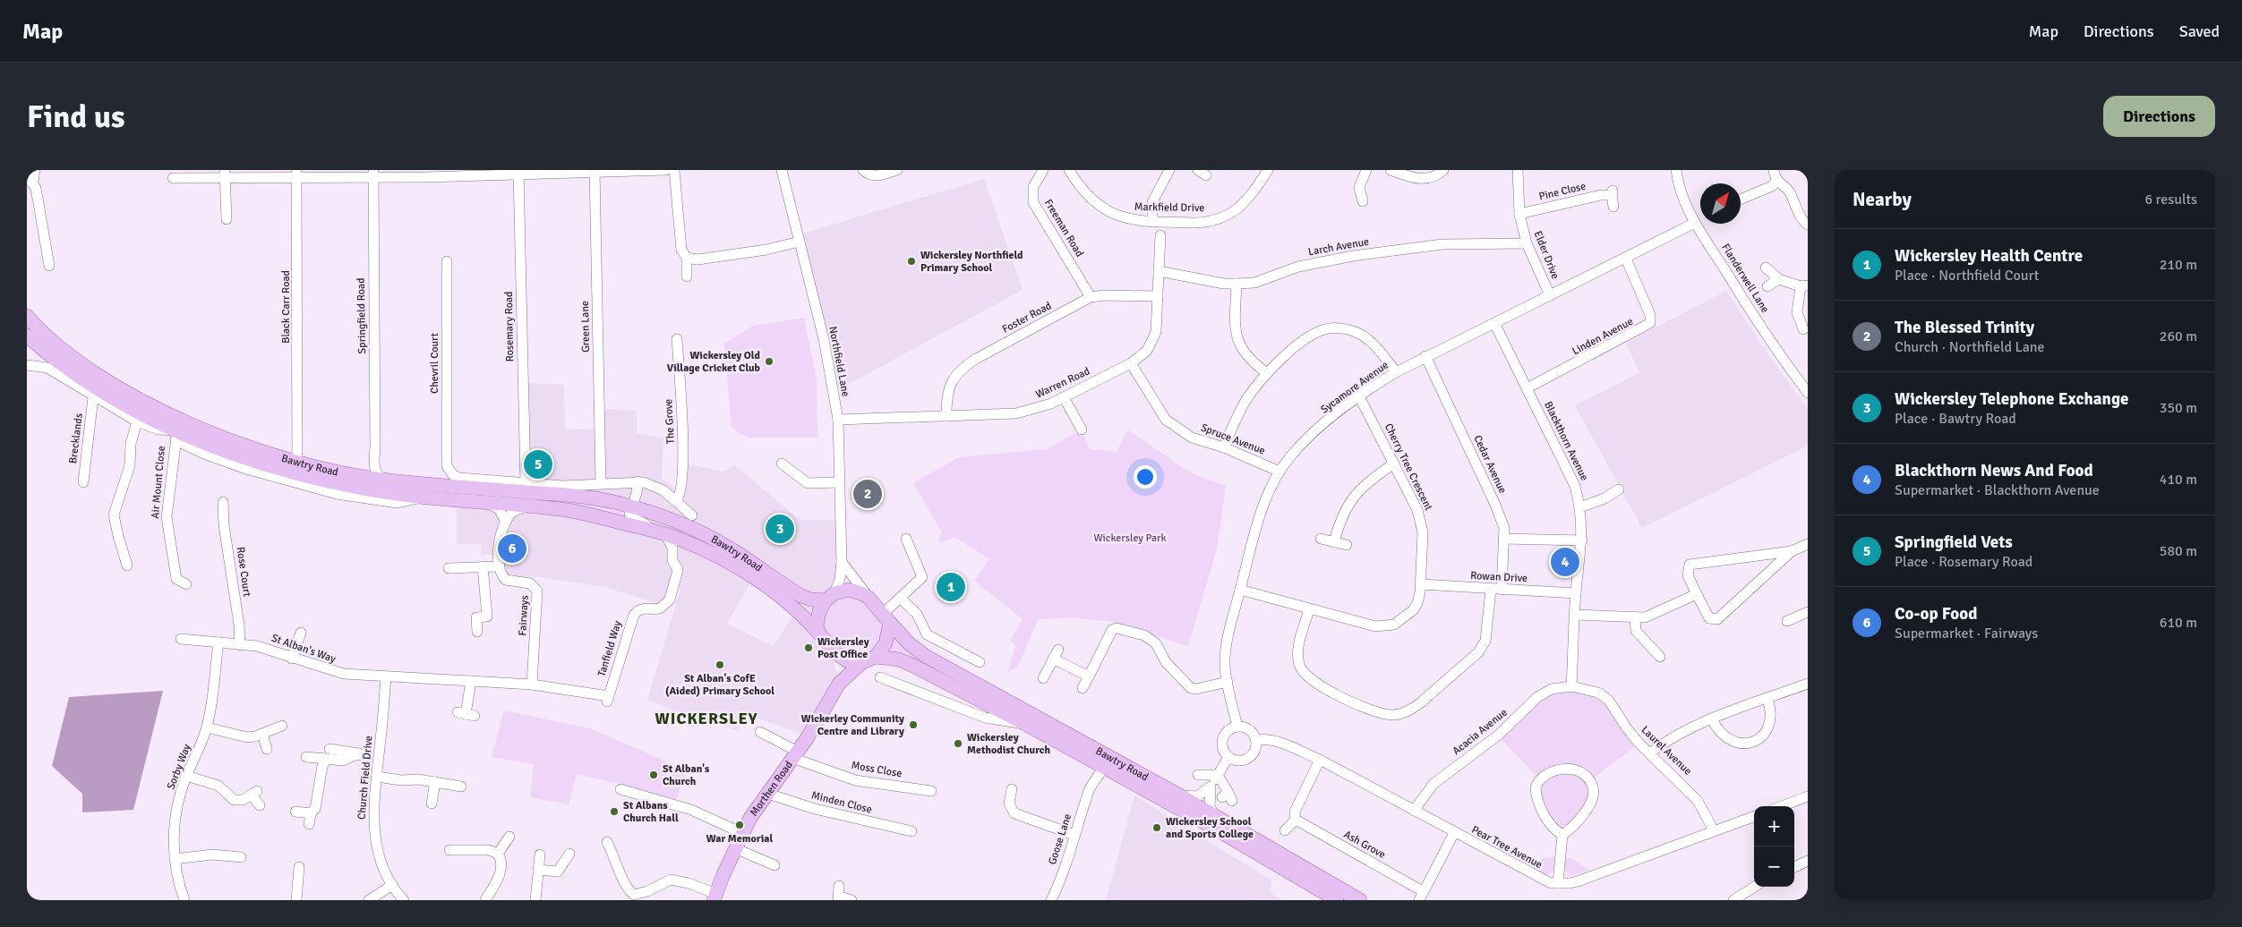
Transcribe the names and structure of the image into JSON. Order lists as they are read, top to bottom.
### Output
{
  "streets": {
    "main road": ["Bawtry Road", "Morthen Road"],
    "street": [
      "Pine Close",
      "Markfield Drive",
      "Freeman Road",
      "Larch Avenue",
      "Elder Drive",
      "Flanderwell Lane",
      "Black Carr Road",
      "Springfield Road",
      "Foster Road",
      "Rosemary Road",
      "Green Lane",
      "Linden Avenue",
      "Northfield Lane",
      "Chevril Court",
      "Warren Road",
      "Sycamore Avenue",
      "The Grove",
      "Brecklands",
      "Spruce Avenue",
      "Blackthorn Avenue",
      "Cedar Avenue",
      "Cherry Tree Crescent",
      "Air Mount Close",
      "Rose Court",
      "Rowan Drive",
      "Fairways",
      "St Alban's Way",
      "Tanfield Way",
      "Acacia Avenue",
      "Laurel Avenue",
      "Sorby Way",
      "Moss Close",
      "Church Field Drive",
      "Minden Close",
      "Goose Lane",
      "Ash Grove",
      "Pear Tree Avenue"
    ]
  },
  "crossings": [
    ["Pine Close", "Elder Drive"],
    ["Freeman Road", "Foster Road"],
    ["Larch Avenue", "Elder Drive"],
    ["Larch Avenue", "Warren Road"],
    ["Elder Drive", "Sycamore Avenue"],
    ["Flanderwell Lane", "Sycamore Avenue"],
    ["Black Carr Road", "Bawtry Road"],
    ["Foster Road", "Warren Road"],
    ["Rosemary Road", "Chevril Court"],
    ["Linden Avenue", "Sycamore Avenue"],
    ["Linden Avenue", "Blackthorn Avenue"],
    ["Northfield Lane", "Warren Road"],
    ["Northfield Lane", "Bawtry Road"],
    ["Northfield Lane", "Morthen Road"],
    ["Warren Road", "Spruce Avenue"],
    ["Sycamore Avenue", "Spruce Avenue"],
    ["Sycamore Avenue", "Blackthorn Avenue"],
    ["Sycamore Avenue", "Cedar Avenue"],
    ["Sycamore Avenue", "Cherry Tree Crescent"],
    ["Sycamore Avenue", "Pear Tree Avenue"],
    ["Brecklands", "Bawtry Road"],
    ["Blackthorn Avenue", "Rowan Drive"],
    ["Blackthorn Avenue", "Acacia Avenue"],
    ["Blackthorn Avenue", "Laurel Avenue"],
    ["Bawtry Road", "Air Mount Close"],
    ["Bawtry Road", "Tanfield Way"],
    ["Bawtry Road", "Morthen Road"],
    ["Bawtry Road", "Goose Lane"],
    ["Cedar Avenue", "Cherry Tree Crescent"],
    ["Cedar Avenue", "Rowan Drive"],
    ["Cherry Tree Crescent", "Rowan Drive"],
    ["Rose Court", "St Alban's Way"],
    ["Fairways", "St Alban's Way"],
    ["St Alban's Way", "Tanfield Way"],
    ["St Alban's Way", "Sorby Way"],
    ["St Alban's Way", "Church Field Drive"],
    ["Acacia Avenue", "Laurel Avenue"],
    ["Acacia Avenue", "Pear Tree Avenue"],
    ["Laurel Avenue", "Pear Tree Avenue"],
    ["Moss Close", "Morthen Road"],
    ["Morthen Road", "Minden Close"]
  ],
  "districts": ["WICKERSLEY"],
  "parks": ["Wickersley Park"],
  "places": [
    "Wickersley Northfield Primary School",
    "Wickersley Old Village Cricket Club",
    "Wickersley Post Office",
    "St Alban's CofE (Aided) Primary School",
    "Wickerley Community Centre and Library",
    "Wickersley Methodist Church",
    "St Alban's Church",
    "St Albans Church Hall",
    "War Memorial",
    "Wickersley School and Sports College"
  ],
  "north": "top right",
  "page": {
    "header": "Map",
    "nav": ["Map", "Directions", "Saved"],
    "buttons": "Directions",
    "title": "Find us",
    "heading": ["Nearby", "6 results"],
    "list": [
      {
        "mark": "1",
        "name": "Wickersley Health Centre",
        "note": "Place · Northfield Court",
        "value": "210 m"
      },
      {
        "mark": "2",
        "name": "The Blessed Trinity",
        "note": "Church · Northfield Lane",
        "value": "260 m"
      },
      {
        "mark": "3",
        "name": "Wickersley Telephone Exchange",
        "note": "Place · Bawtry Road",
        "value": "350 m"
      },
      {
        "mark": "4",
        "name": "Blackthorn News And Food",
        "note": "Supermarket · Blackthorn Avenue",
        "value": "410 m"
      },
      {
        "mark": "5",
        "name": "Springfield Vets",
        "note": "Place · Rosemary Road",
        "value": "580 m"
      },
      {
        "mark": "6",
        "name": "Co-op Food",
        "note": "Supermarket · Fairways",
        "value": "610 m"
      }
    ],
    "pins": [
      "5",
      "2",
      "3",
      "6",
      "4",
      "1"
    ],
    "map_buttons": ["+", "−"]
  }
}
